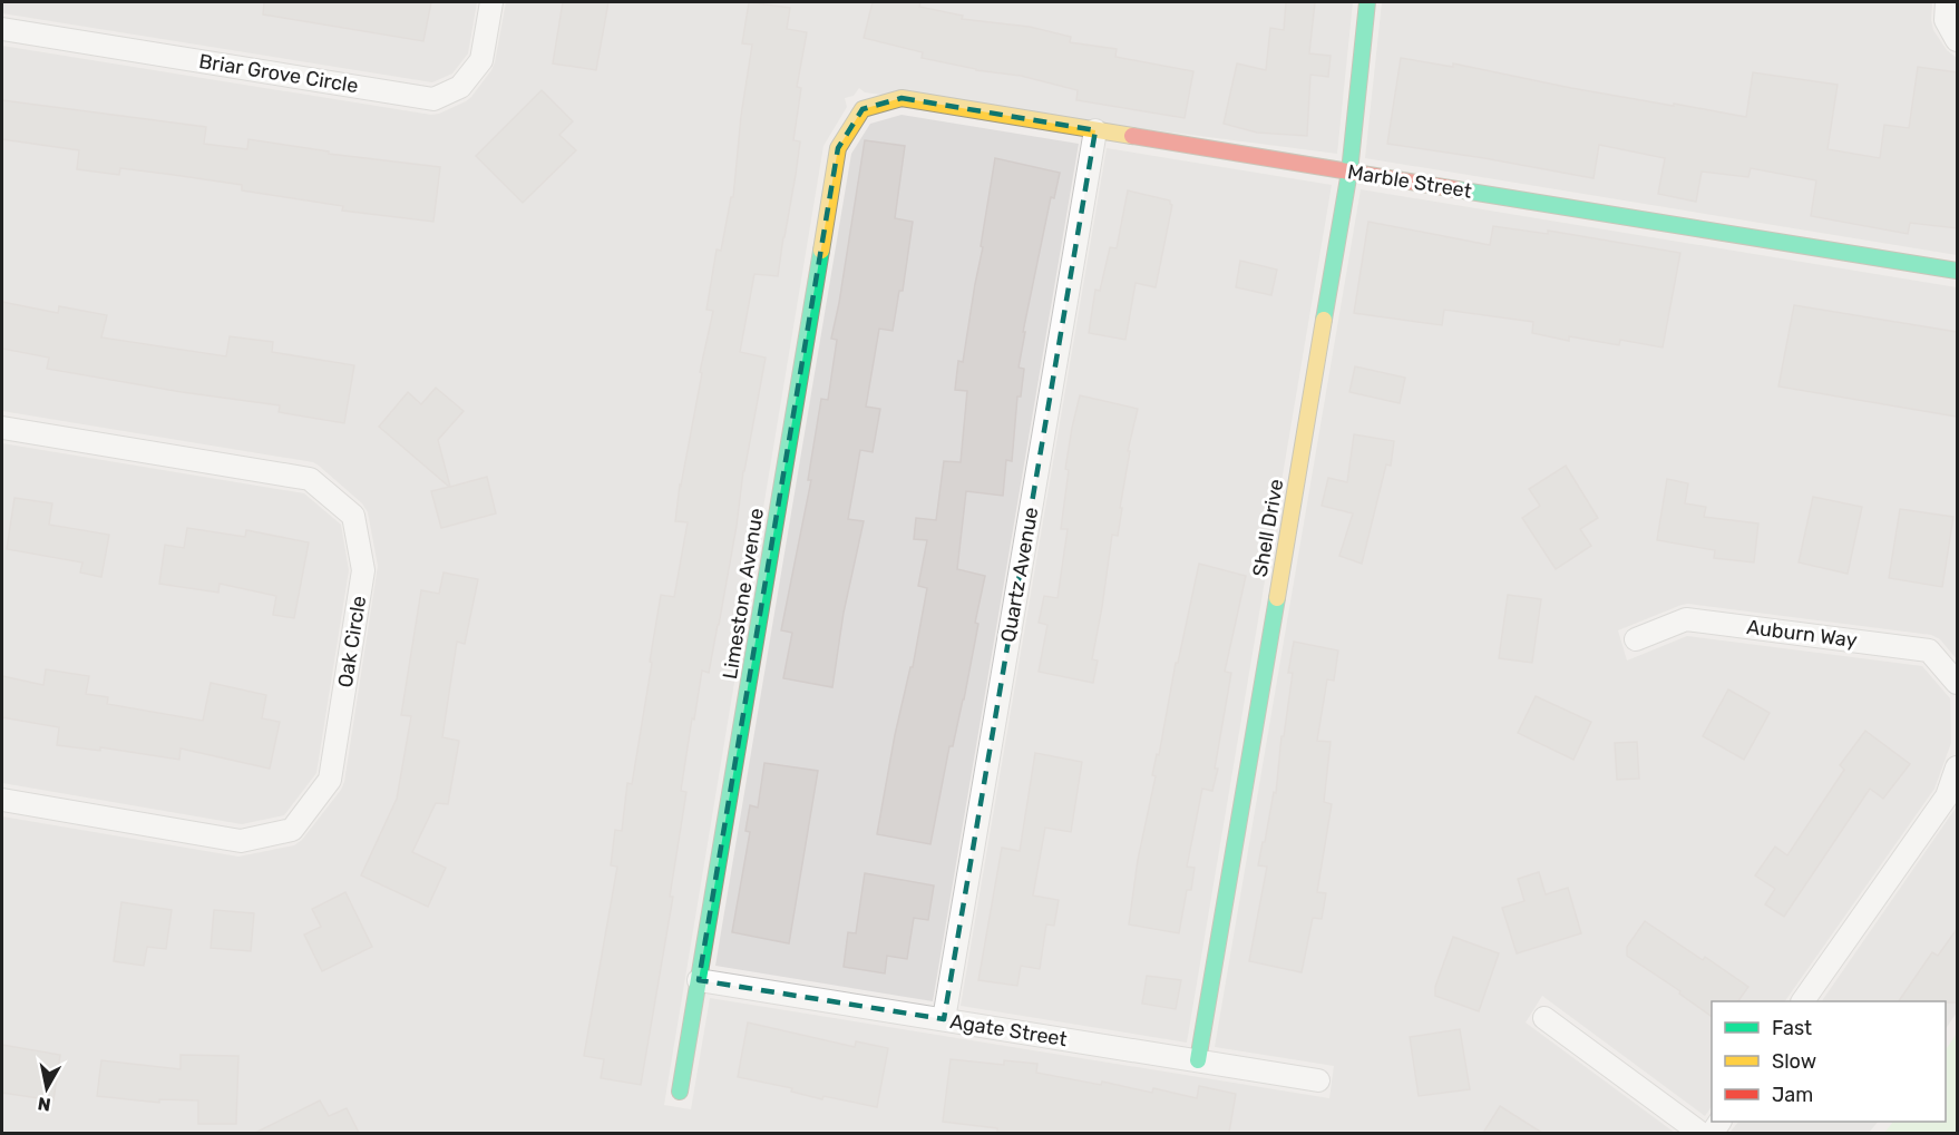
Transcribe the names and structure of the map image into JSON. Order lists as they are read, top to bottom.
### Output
{
  "streets": {
    "street": [
      "Briar Grove Circle",
      "Marble Street",
      "Shell Drive",
      "Quartz Avenue",
      "Limestone Avenue",
      "Auburn Way",
      "Oak Circle",
      "Agate Street"
    ]
  },
  "crossings": [
    ["Marble Street", "Shell Drive"],
    ["Marble Street", "Quartz Avenue"],
    ["Marble Street", "Limestone Avenue"],
    ["Shell Drive", "Agate Street"],
    ["Quartz Avenue", "Agate Street"],
    ["Limestone Avenue", "Agate Street"]
  ],
  "legend": ["Fast", "Slow", "Jam"],
  "north": "bottom"
}
